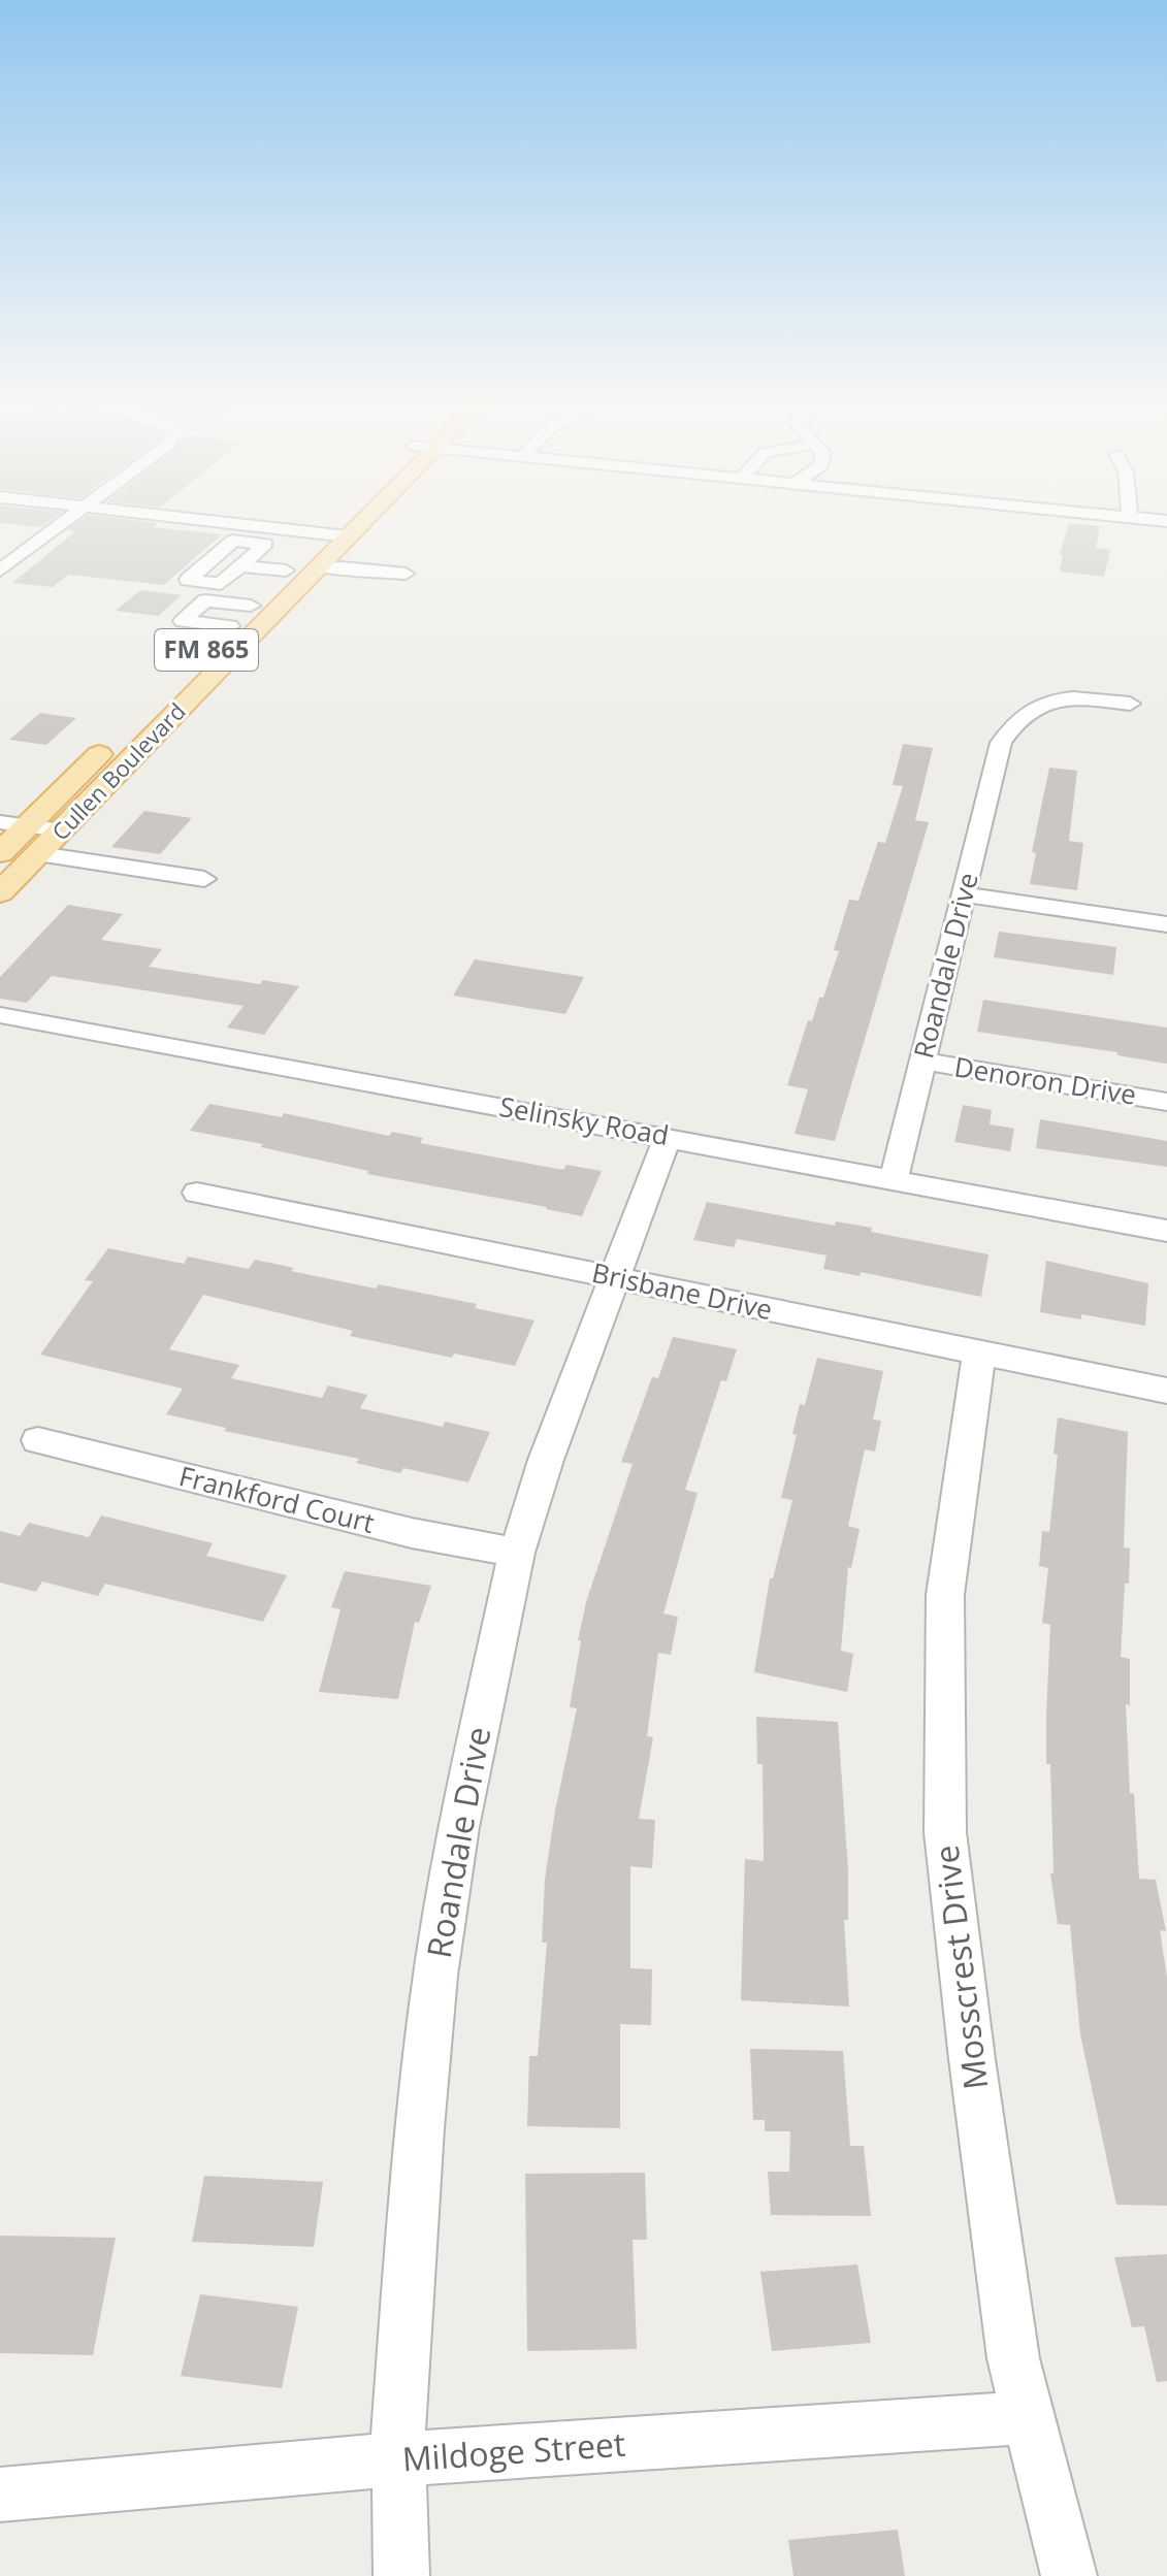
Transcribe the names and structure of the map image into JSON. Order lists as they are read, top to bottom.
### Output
{
  "streets": {
    "main road": ["FM 865", "Cullen Boulevard"],
    "street": [
      "Roandale Drive",
      "Denoron Drive",
      "Selinsky Road",
      "Brisbane Drive",
      "Frankford Court",
      "Mosscrest Drive",
      "Mildoge Street"
    ]
  },
  "crossings": [
    ["Roandale Drive", "Denoron Drive"],
    ["Roandale Drive", "Selinsky Road"],
    ["Roandale Drive", "Brisbane Drive"],
    ["Roandale Drive", "Frankford Court"],
    ["Roandale Drive", "Mildoge Street"],
    ["Brisbane Drive", "Mosscrest Drive"],
    ["Mosscrest Drive", "Mildoge Street"]
  ]
}
